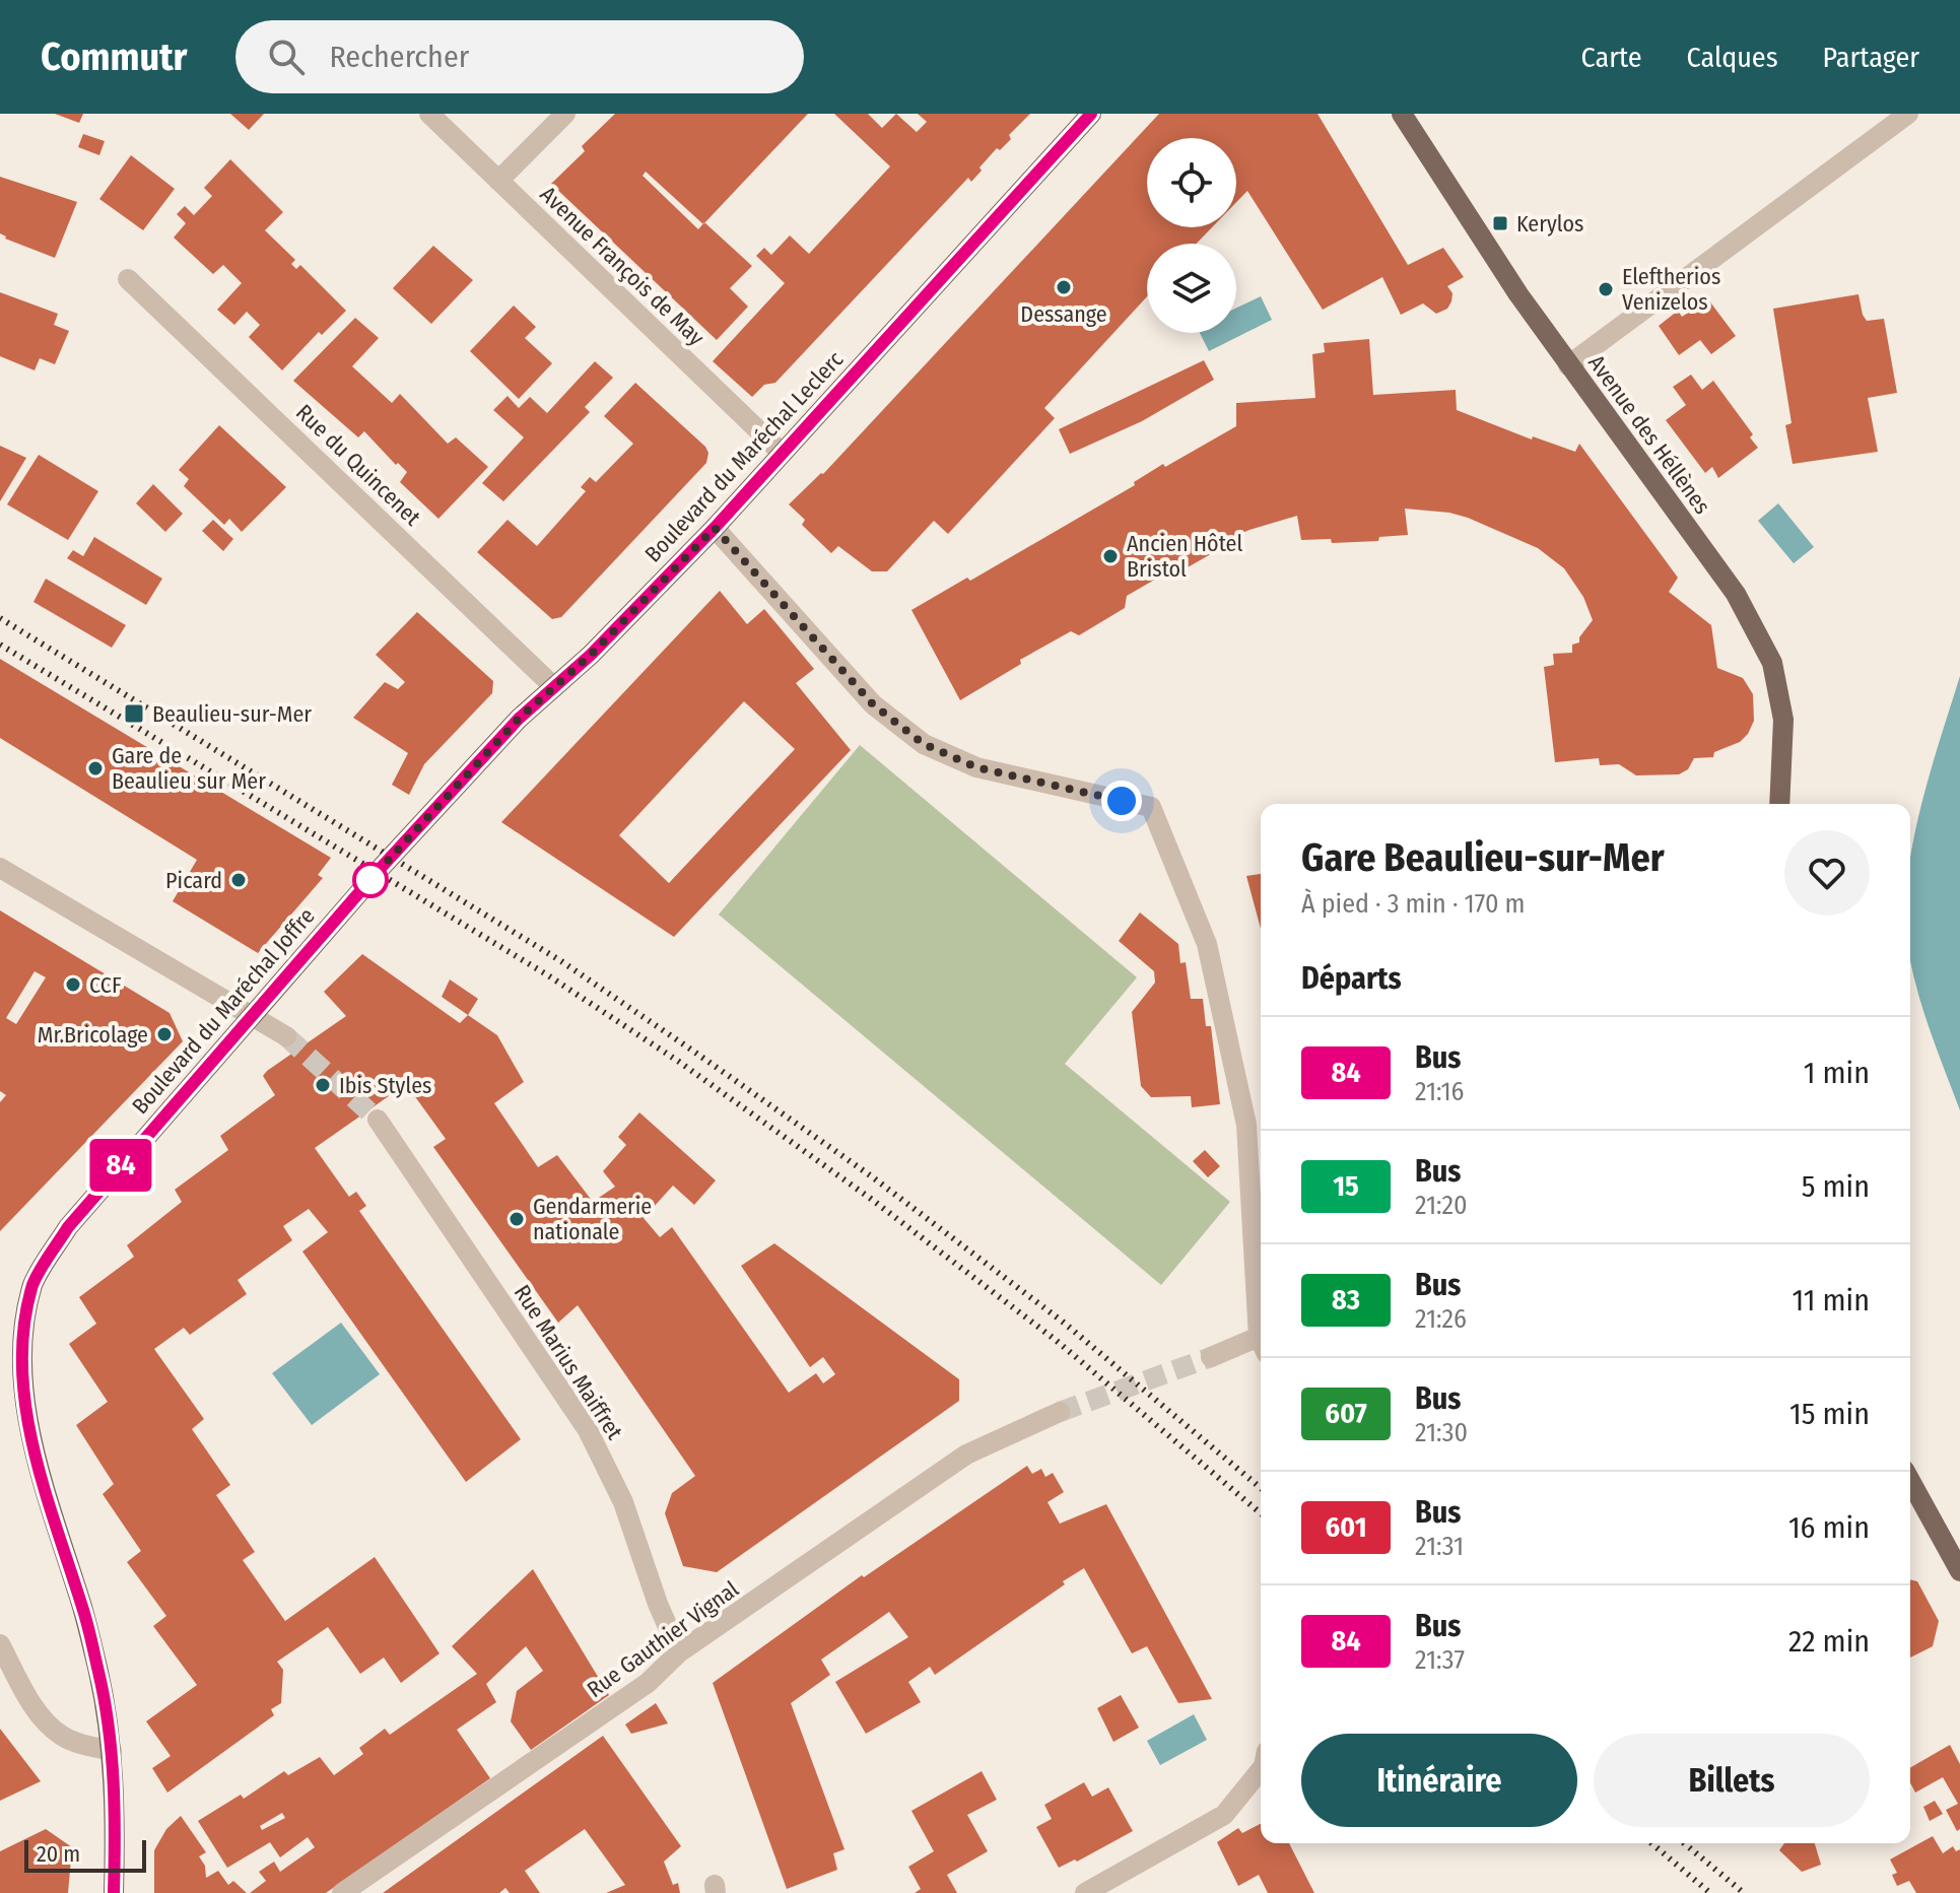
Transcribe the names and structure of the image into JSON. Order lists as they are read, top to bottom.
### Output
{
  "streets": {
    "main road": ["Avenue des Héllènes", "Boulevard du Maréchal Leclerc", "Boulevard du Maréchal Joffre"],
    "street": [
      "Avenue François de May",
      "Rue du Quincenet",
      "Rue Marius Maiffret",
      "Rue Gauthier Vignal"
    ]
  },
  "crossings": [
    ["Avenue François de May", "Boulevard du Maréchal Leclerc"],
    ["Boulevard du Maréchal Leclerc", "Rue du Quincenet"],
    ["Boulevard du Maréchal Leclerc", "Boulevard du Maréchal Joffre"],
    ["Rue Marius Maiffret", "Rue Gauthier Vignal"]
  ],
  "places": {
    "transit": ["Kerylos", "Beaulieu-sur-Mer"],
    "other": [
      "Dessange",
      "Eleftherios Venizelos",
      "Ancien Hôtel Bristol",
      "Gare de Beaulieu sur Mer",
      "Picard",
      "CCF",
      "Mr.Bricolage",
      "Ibis Styles",
      "Gendarmerie nationale"
    ]
  },
  "lines": ["bus line 84"],
  "scale_bar": "20 m",
  "page": {
    "header": "Commutr",
    "search": "Rechercher",
    "nav": ["Carte", "Calques", "Partager"],
    "on_map": "84",
    "heading": [
      ["Gare Beaulieu-sur-Mer", "À pied · 3 min · 170 m"],
      "Départs"
    ],
    "list": [
      {
        "mark": "84",
        "name": "Bus",
        "note": "21:16",
        "value": "1 min"
      },
      {
        "mark": "15",
        "name": "Bus",
        "note": "21:20",
        "value": "5 min"
      },
      {
        "mark": "83",
        "name": "Bus",
        "note": "21:26",
        "value": "11 min"
      },
      {
        "mark": "607",
        "name": "Bus",
        "note": "21:30",
        "value": "15 min"
      },
      {
        "mark": "601",
        "name": "Bus",
        "note": "21:31",
        "value": "16 min"
      },
      {
        "mark": "84",
        "name": "Bus",
        "note": "21:37",
        "value": "22 min"
      }
    ],
    "buttons": ["Itinéraire", "Billets"],
    "scale": "20 m"
  }
}
